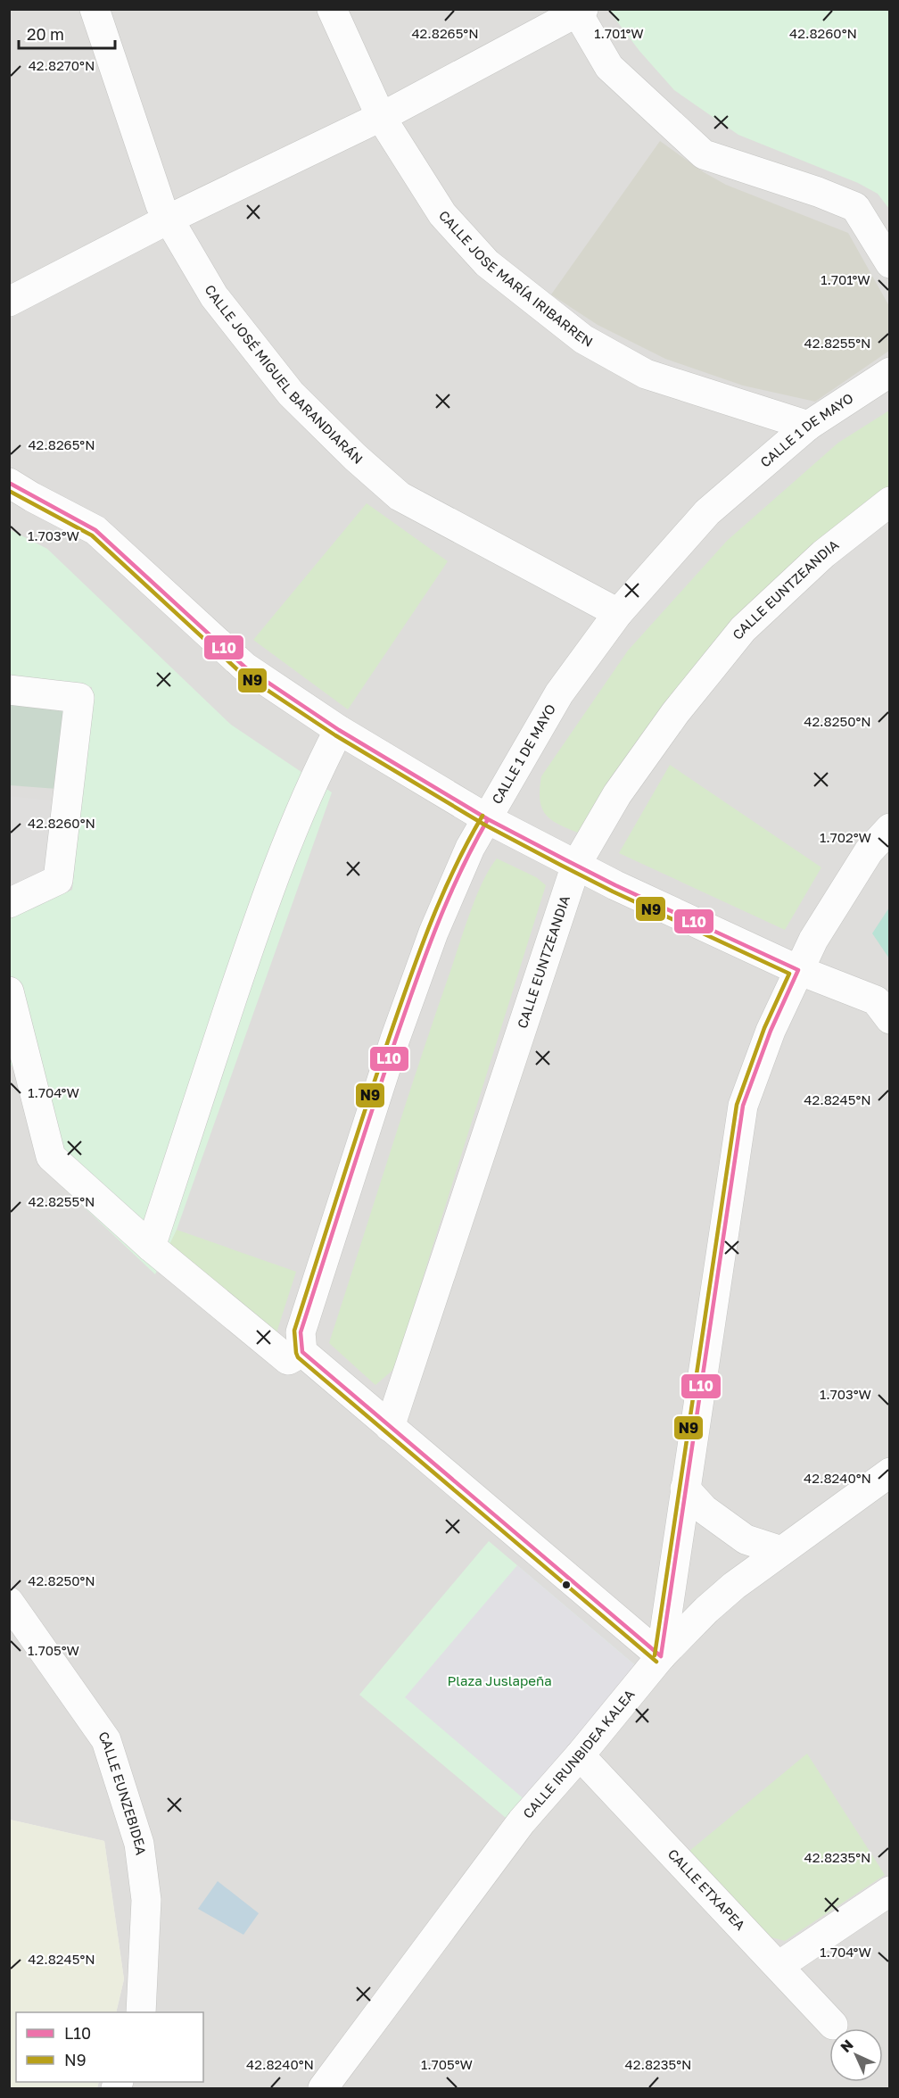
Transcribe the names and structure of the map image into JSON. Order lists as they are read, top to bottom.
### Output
{
  "streets": {
    "street": [
      "CALLE JOSE MARÍA IRIBARREN",
      "CALLE JOSÉ MIGUEL BARANDIARÁN",
      "CALLE 1 DE MAYO",
      "CALLE EUNTZEANDIA",
      "CALLE IRUNBIDEA KALEA",
      "CALLE EUNZEBIDEA",
      "CALLE ETXAPEA"
    ]
  },
  "crossings": [
    ["CALLE JOSE MARÍA IRIBARREN", "CALLE 1 DE MAYO"],
    ["CALLE JOSÉ MIGUEL BARANDIARÁN", "CALLE 1 DE MAYO"],
    ["CALLE IRUNBIDEA KALEA", "CALLE ETXAPEA"]
  ],
  "parks": ["Plaza Juslapeña"],
  "lines": ["transit line L10", "transit line N9"],
  "legend": ["L10", "N9"],
  "scale_bar": "20 m",
  "north": "top left",
  "coordinates": [
    "42.8265°N",
    "1.701°W",
    "42.8260°N",
    "42.8270°N",
    "42.8255°N",
    "1.703°W",
    "42.8250°N",
    "1.702°W",
    "1.704°W",
    "42.8245°N",
    "42.8240°N",
    "1.705°W",
    "42.8235°N"
  ]
}
